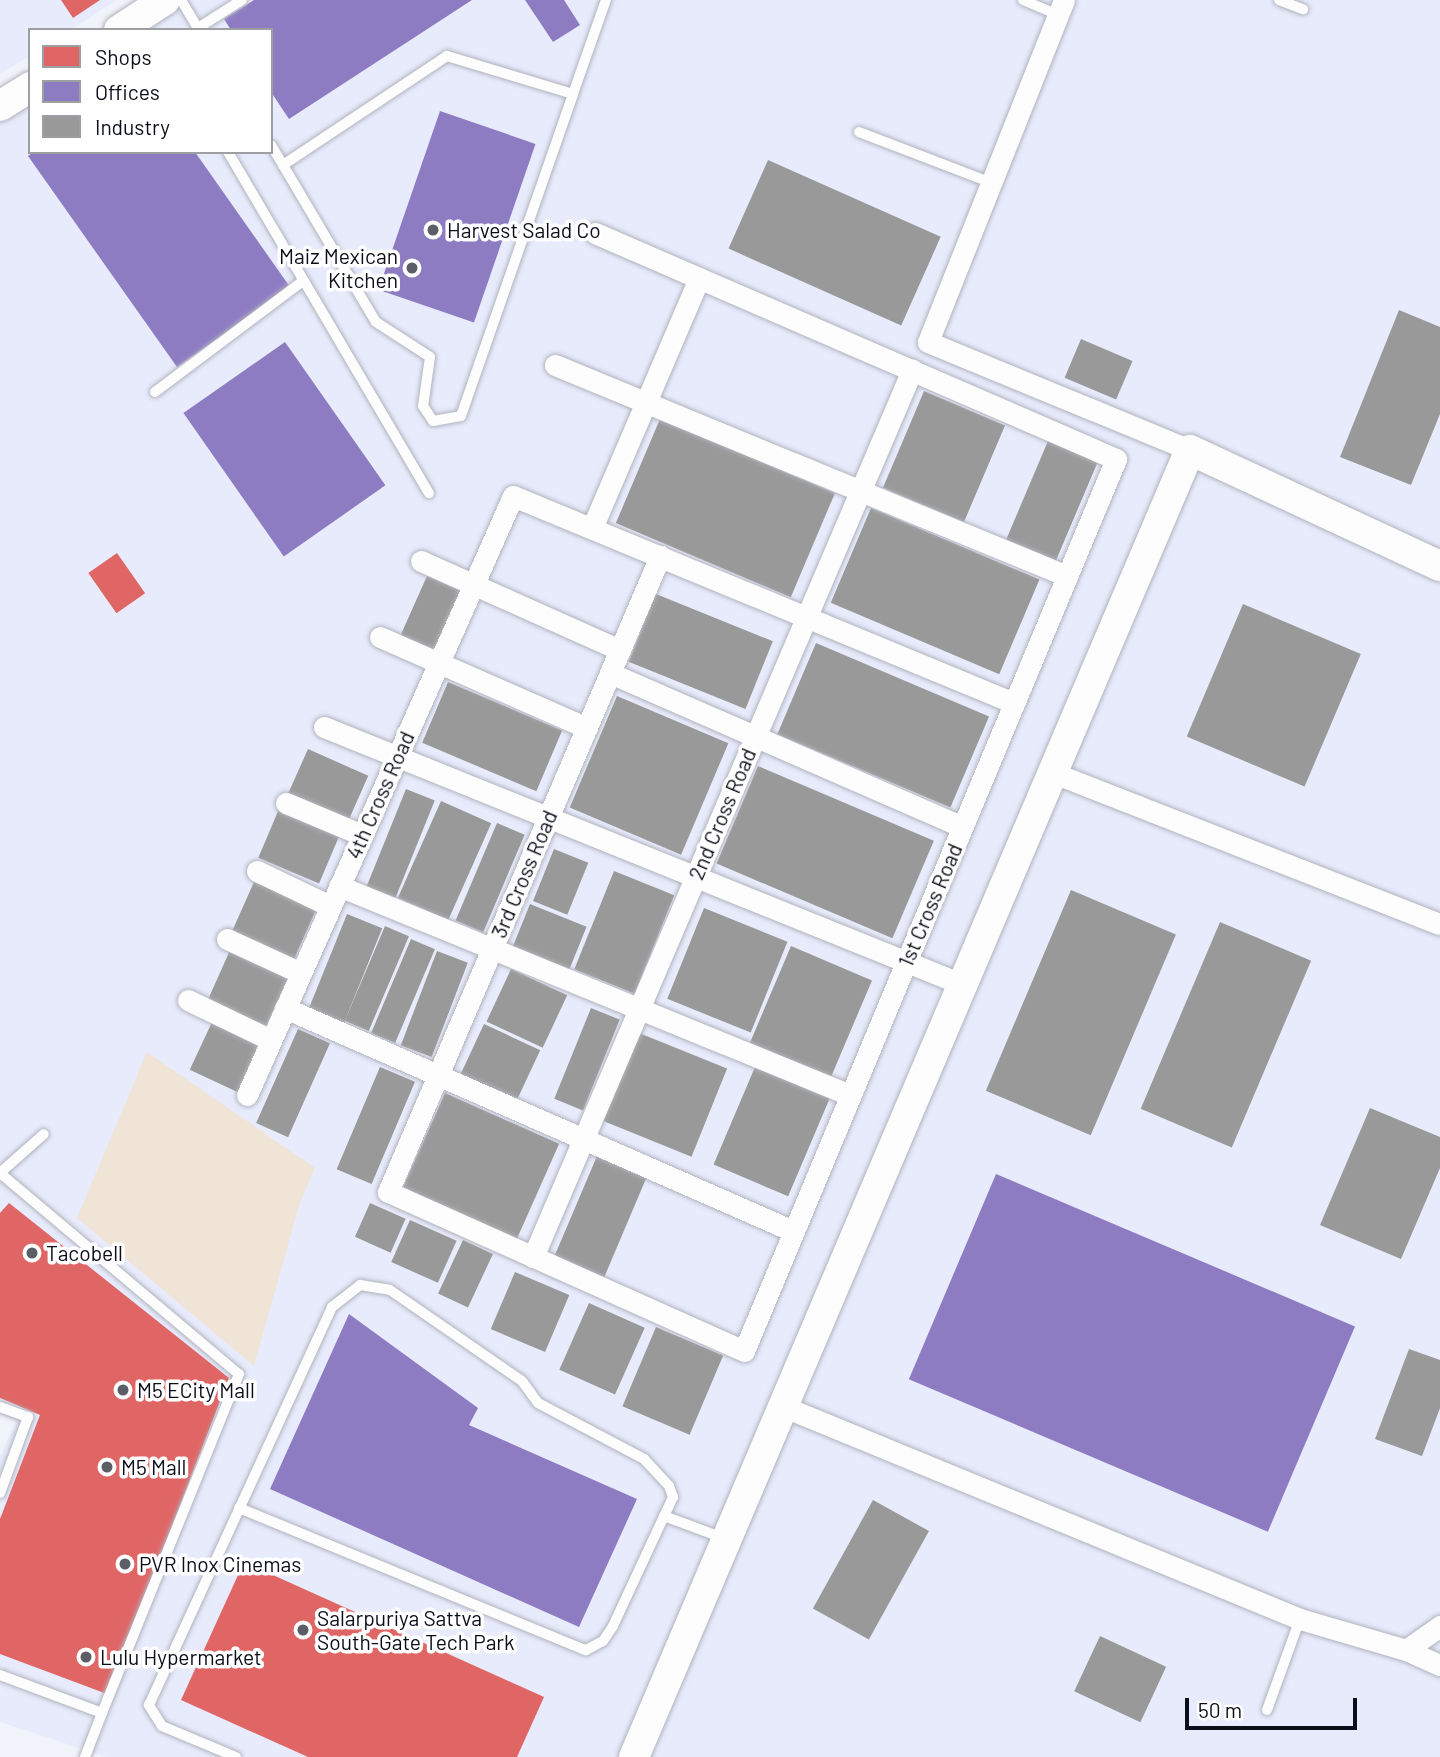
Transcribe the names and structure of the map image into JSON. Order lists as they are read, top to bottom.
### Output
{
  "streets": {
    "street": [
      "4th Cross Road",
      "2nd Cross Road",
      "3rd Cross Road",
      "1st Cross Road"
    ]
  },
  "crossings": [
    ["2nd Cross Road", "3rd Cross Road"],
    ["2nd Cross Road", "1st Cross Road"],
    ["3rd Cross Road", "1st Cross Road"]
  ],
  "places": [
    "Harvest Salad Co",
    "Maiz Mexican Kitchen",
    "Tacobell",
    "M5 ECity Mall",
    "M5 Mall",
    "PVR Inox Cinemas",
    "Salarpuriya Sattva South-Gate Tech Park",
    "Lulu Hypermarket"
  ],
  "legend": ["Shops", "Offices", "Industry"],
  "scale_bar": "50 m"
}
